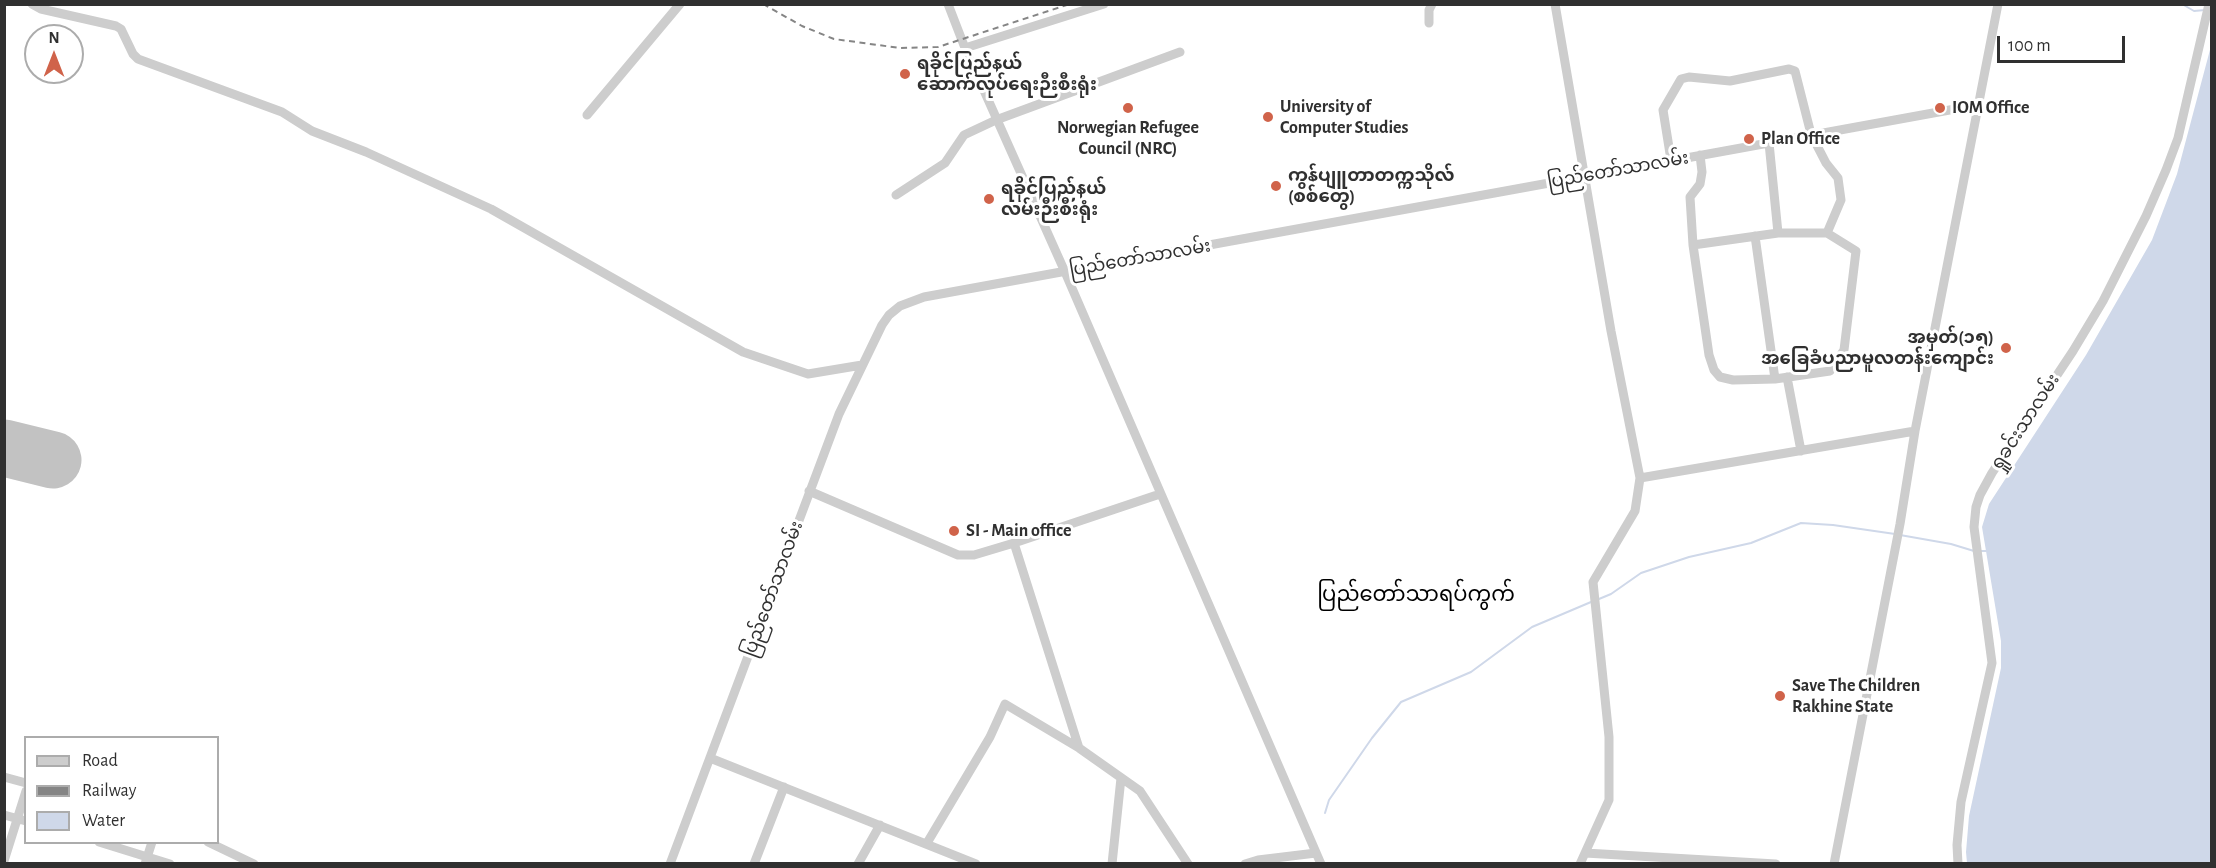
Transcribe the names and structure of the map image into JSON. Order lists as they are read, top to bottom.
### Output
{
  "streets": {
    "street": ["ပြည်တော်သာလမ်း", "ရှုခင်းသာလမ်း"]
  },
  "districts": ["ပြည်တော်သာရပ်ကွက်"],
  "places": [
    "ရခိုင်ပြည်နယ် ဆောက်လုပ်ရေးဉီးစီးရုံး",
    "Norwegian Refugee Council (NRC)",
    "IOM Office",
    "University of Computer Studies",
    "Plan Office",
    "ကွန်ပျူတာတက္ကသိုလ် (စစ်တွေ)",
    "ရခိုင်ပြည်နယ် လမ်းဉီးစီးရုံး",
    "အမှတ်(၁၅) အခြေခံပညာမူလတန်းကျောင်း",
    "SI - Main office",
    "Save The Children Rakhine State"
  ],
  "legend": ["Road", "Railway", "Water"],
  "scale_bar": "100 m",
  "north": "top"
}
